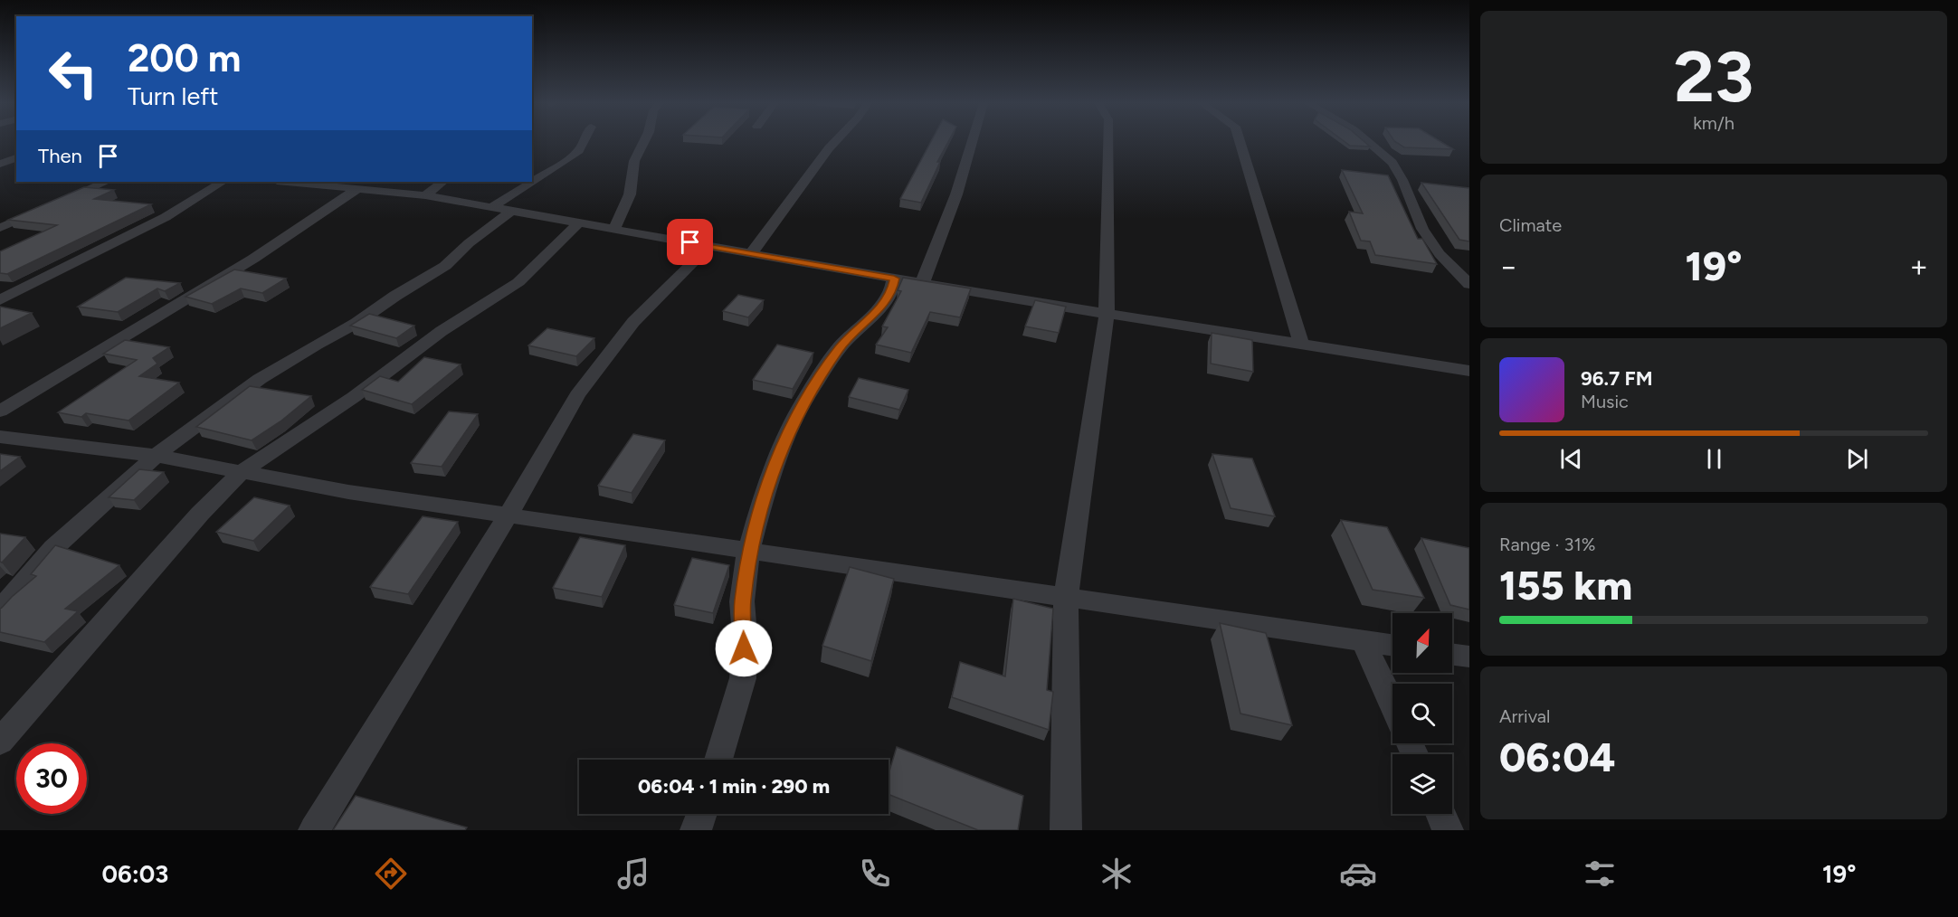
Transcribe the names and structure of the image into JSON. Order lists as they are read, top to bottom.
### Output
{
  "north": "top right",
  "page": {
    "tile": [
      ["23", "km/h"],
      "Climate",
      ["Range · 31%", "155 km"],
      ["Arrival", "06:04"]
    ],
    "turn": ["200 m", "Turn left"],
    "then": "Then",
    "heat": ["−", "19°", "+"],
    "song": ["96.7 FM", "Music"],
    "limit": "30",
    "trip": "06:04 · 1 min · 290 m",
    "tabs": ["06:03", "19°"]
  }
}
